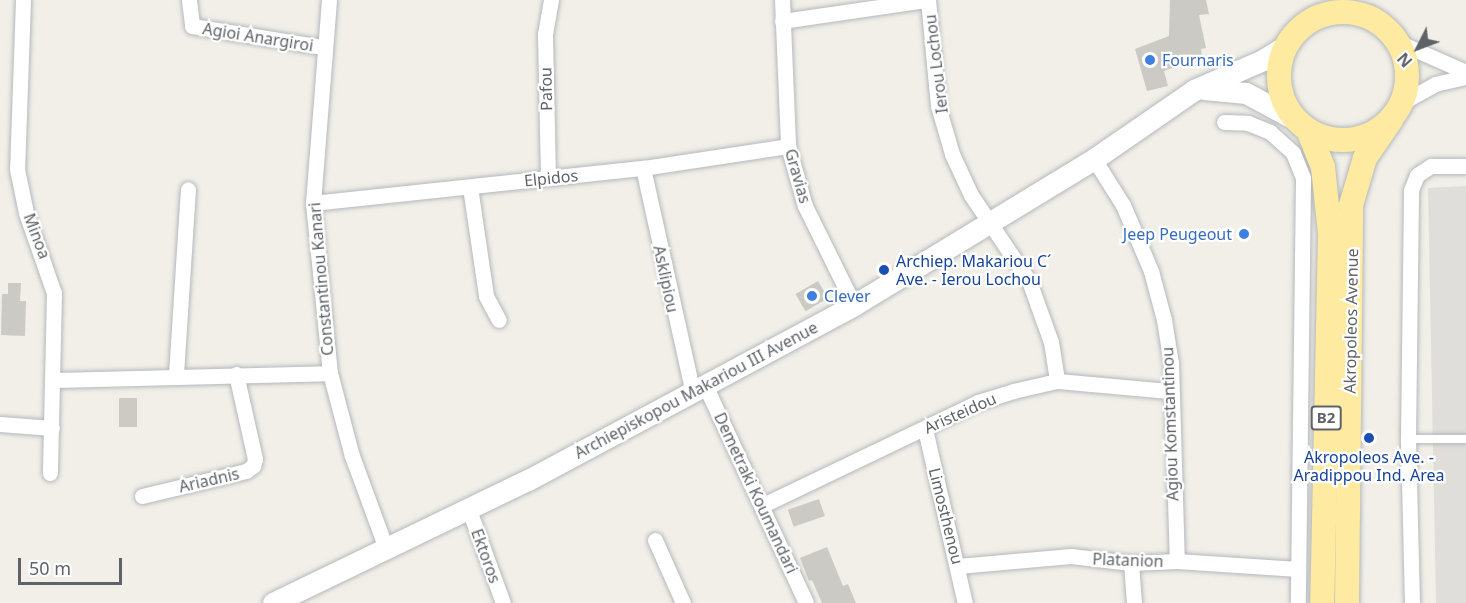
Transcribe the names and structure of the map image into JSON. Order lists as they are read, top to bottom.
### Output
{
  "streets": {
    "highway": ["Akropoleos Avenue", "B2"],
    "main road": ["Archiepiskopou Makariou III Avenue"],
    "street": [
      "Agioi Anargiroi",
      "Ierou Lochou",
      "Pafou",
      "Gravias",
      "Elpidos",
      "Minoa",
      "Constantinou Kanari",
      "Asklipiou",
      "Aristeidou",
      "Agiou Komstantinou",
      "Ariadnis",
      "Demetraki Koumandari",
      "Limosthenou",
      "Ektoros",
      "Platanion"
    ]
  },
  "crossings": [
    ["Agioi Anargiroi", "Constantinou Kanari"],
    ["Ierou Lochou", "Archiepiskopou Makariou III Avenue"],
    ["Ierou Lochou", "Aristeidou"],
    ["Pafou", "Elpidos"],
    ["Gravias", "Elpidos"],
    ["Gravias", "Archiepiskopou Makariou III Avenue"],
    ["Elpidos", "Constantinou Kanari"],
    ["Elpidos", "Asklipiou"],
    ["Constantinou Kanari", "Archiepiskopou Makariou III Avenue"],
    ["Asklipiou", "Archiepiskopou Makariou III Avenue"],
    ["Asklipiou", "Demetraki Koumandari"],
    ["Akropoleos Avenue", "Archiepiskopou Makariou III Avenue"],
    ["Akropoleos Avenue", "B2"],
    ["Archiepiskopou Makariou III Avenue", "B2"],
    ["Archiepiskopou Makariou III Avenue", "Agiou Komstantinou"],
    ["Archiepiskopou Makariou III Avenue", "Demetraki Koumandari"],
    ["Archiepiskopou Makariou III Avenue", "Ektoros"],
    ["Aristeidou", "Agiou Komstantinou"],
    ["Aristeidou", "Demetraki Koumandari"],
    ["Aristeidou", "Limosthenou"],
    ["Agiou Komstantinou", "Platanion"],
    ["Limosthenou", "Platanion"]
  ],
  "places": [
    "Fournaris",
    "Jeep Peugeout",
    "Archiep. Makariou C´ Ave. - Ierou Lochou",
    "Clever",
    "Akropoleos Ave. - Aradippou Ind. Area"
  ],
  "scale_bar": "50 m",
  "north": "bottom left"
}
